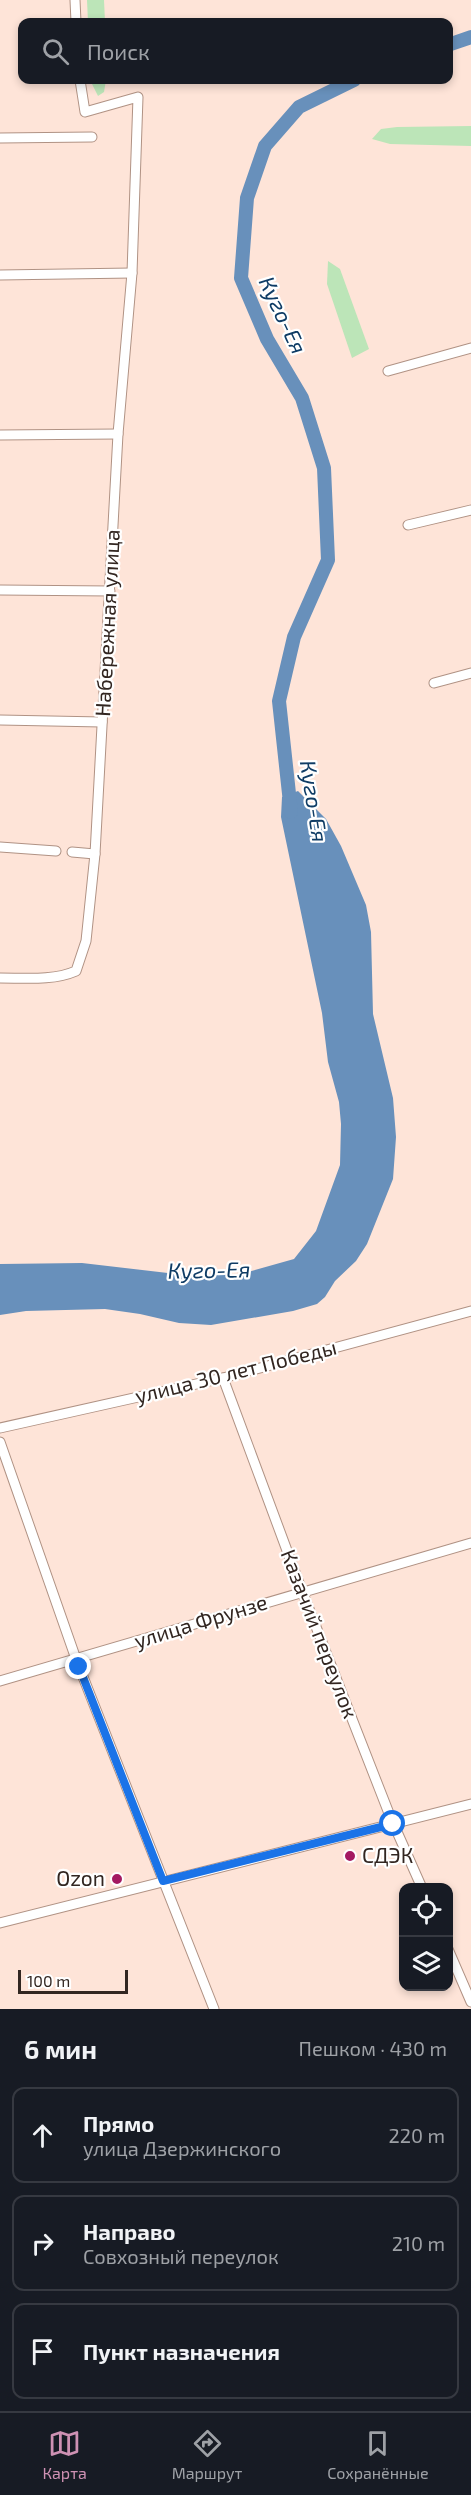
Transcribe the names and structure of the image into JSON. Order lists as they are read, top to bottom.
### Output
{
  "streets": {
    "street": [
      "Набережная улица",
      "улица 30 лет Победы",
      "улица Фрунзе",
      "Казачий переулок"
    ]
  },
  "crossings": [
    ["улица 30 лет Победы", "Казачий переулок"],
    ["улица Фрунзе", "Казачий переулок"]
  ],
  "water": ["Куго-Ея"],
  "places": ["СДЭК", "Ozon"],
  "scale_bar": "100 m",
  "page": {
    "search": "Поиск",
    "scale": "100 m",
    "heading": ["6 мин", "Пешком · 430 m"],
    "list": [
      ["Прямо", "улица Дзержинского", "220 m"],
      ["Направо", "Совхозный переулок", "210 m"],
      "Пункт назначения"
    ],
    "nav": ["Карта", "Маршрут", "Сохранённые"]
  }
}
